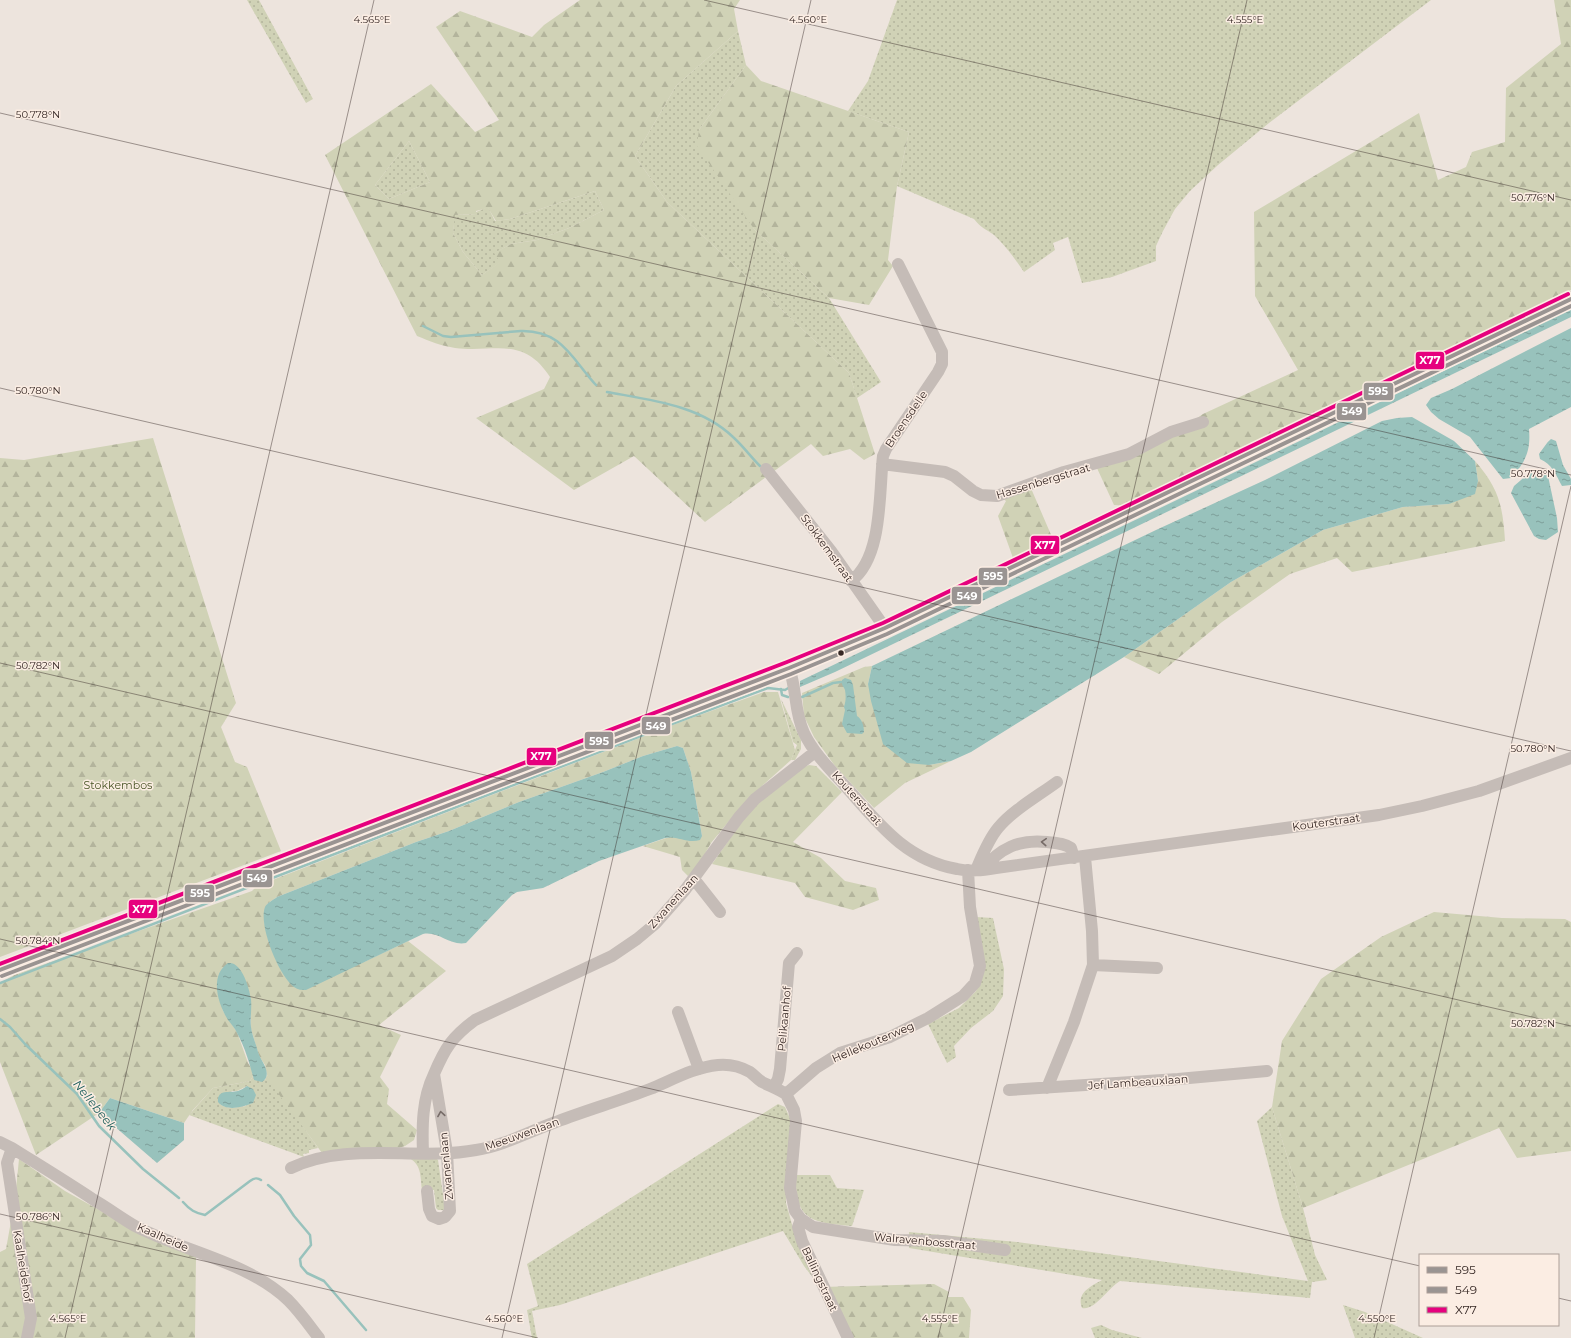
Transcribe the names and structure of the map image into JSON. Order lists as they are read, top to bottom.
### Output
{
  "streets": {
    "street": [
      "Broensdelle",
      "Hassenbergstraat",
      "Stokkemstraat",
      "Kouterstraat",
      "Zwanenlaan",
      "Pelikaanhof",
      "Hellekouterweg",
      "Jef Lambeauxlaan",
      "Meeuwenlaan",
      "Kaalheide",
      "Walravenbosstraat",
      "Kaalheidehof",
      "Ballingstraat"
    ]
  },
  "crossings": [
    ["Broensdelle", "Hassenbergstraat"],
    ["Broensdelle", "Stokkemstraat"],
    ["Kouterstraat", "Zwanenlaan"],
    ["Kouterstraat", "Hellekouterweg"],
    ["Zwanenlaan", "Meeuwenlaan"],
    ["Pelikaanhof", "Meeuwenlaan"],
    ["Hellekouterweg", "Meeuwenlaan"],
    ["Kaalheide", "Kaalheidehof"],
    ["Walravenbosstraat", "Ballingstraat"]
  ],
  "water": ["Nellebeek"],
  "parks": ["Stokkembos"],
  "lines": ["transit line X77", "transit line 595", "transit line 549"],
  "legend": ["595", "549", "X77"],
  "coordinates": [
    "4.565°E",
    "4.560°E",
    "4.555°E",
    "50.778°N",
    "50.776°N",
    "50.780°N",
    "50.782°N",
    "50.784°N",
    "50.786°N",
    "4.550°E"
  ]
}
